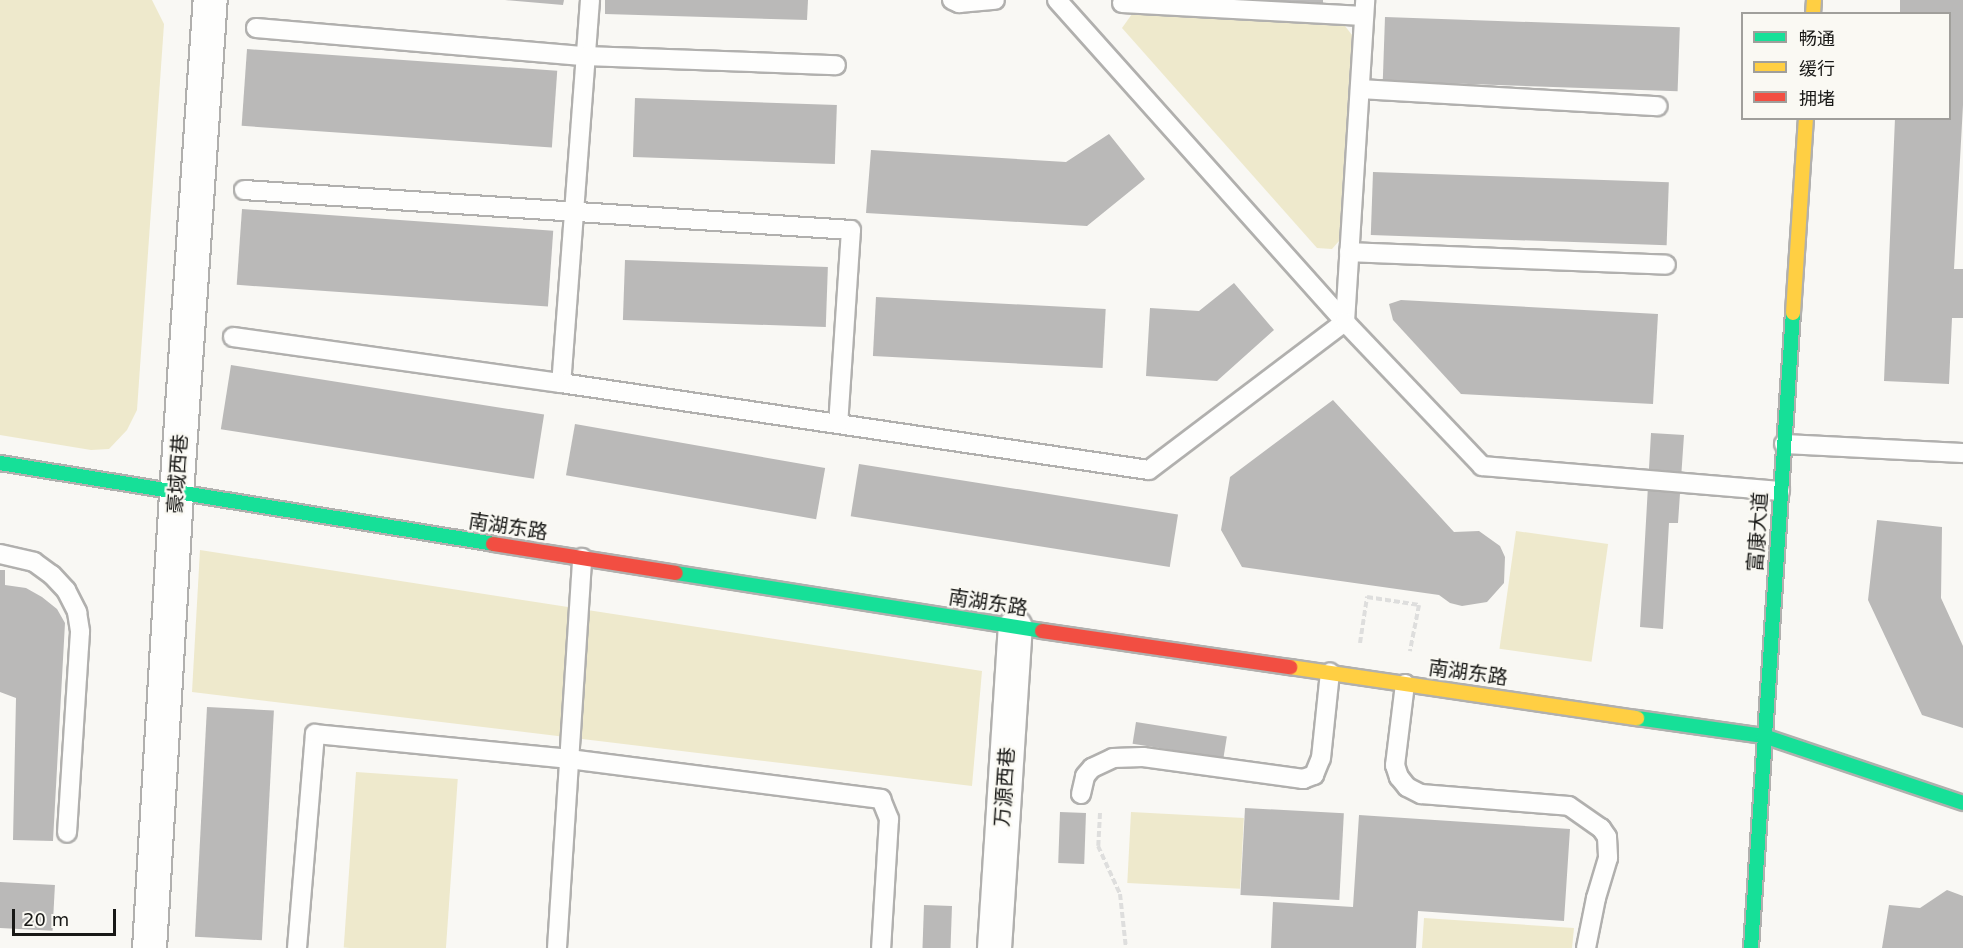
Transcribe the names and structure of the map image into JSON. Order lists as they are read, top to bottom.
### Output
{
  "streets": {
    "street": [
      "豪域西巷",
      "南湖东路",
      "富康大道",
      "万源西巷"
    ]
  },
  "crossings": [
    ["豪域西巷", "南湖东路"],
    ["南湖东路", "富康大道"],
    ["南湖东路", "万源西巷"]
  ],
  "legend": ["畅通", "缓行", "拥堵"],
  "scale_bar": "20 m"
}
